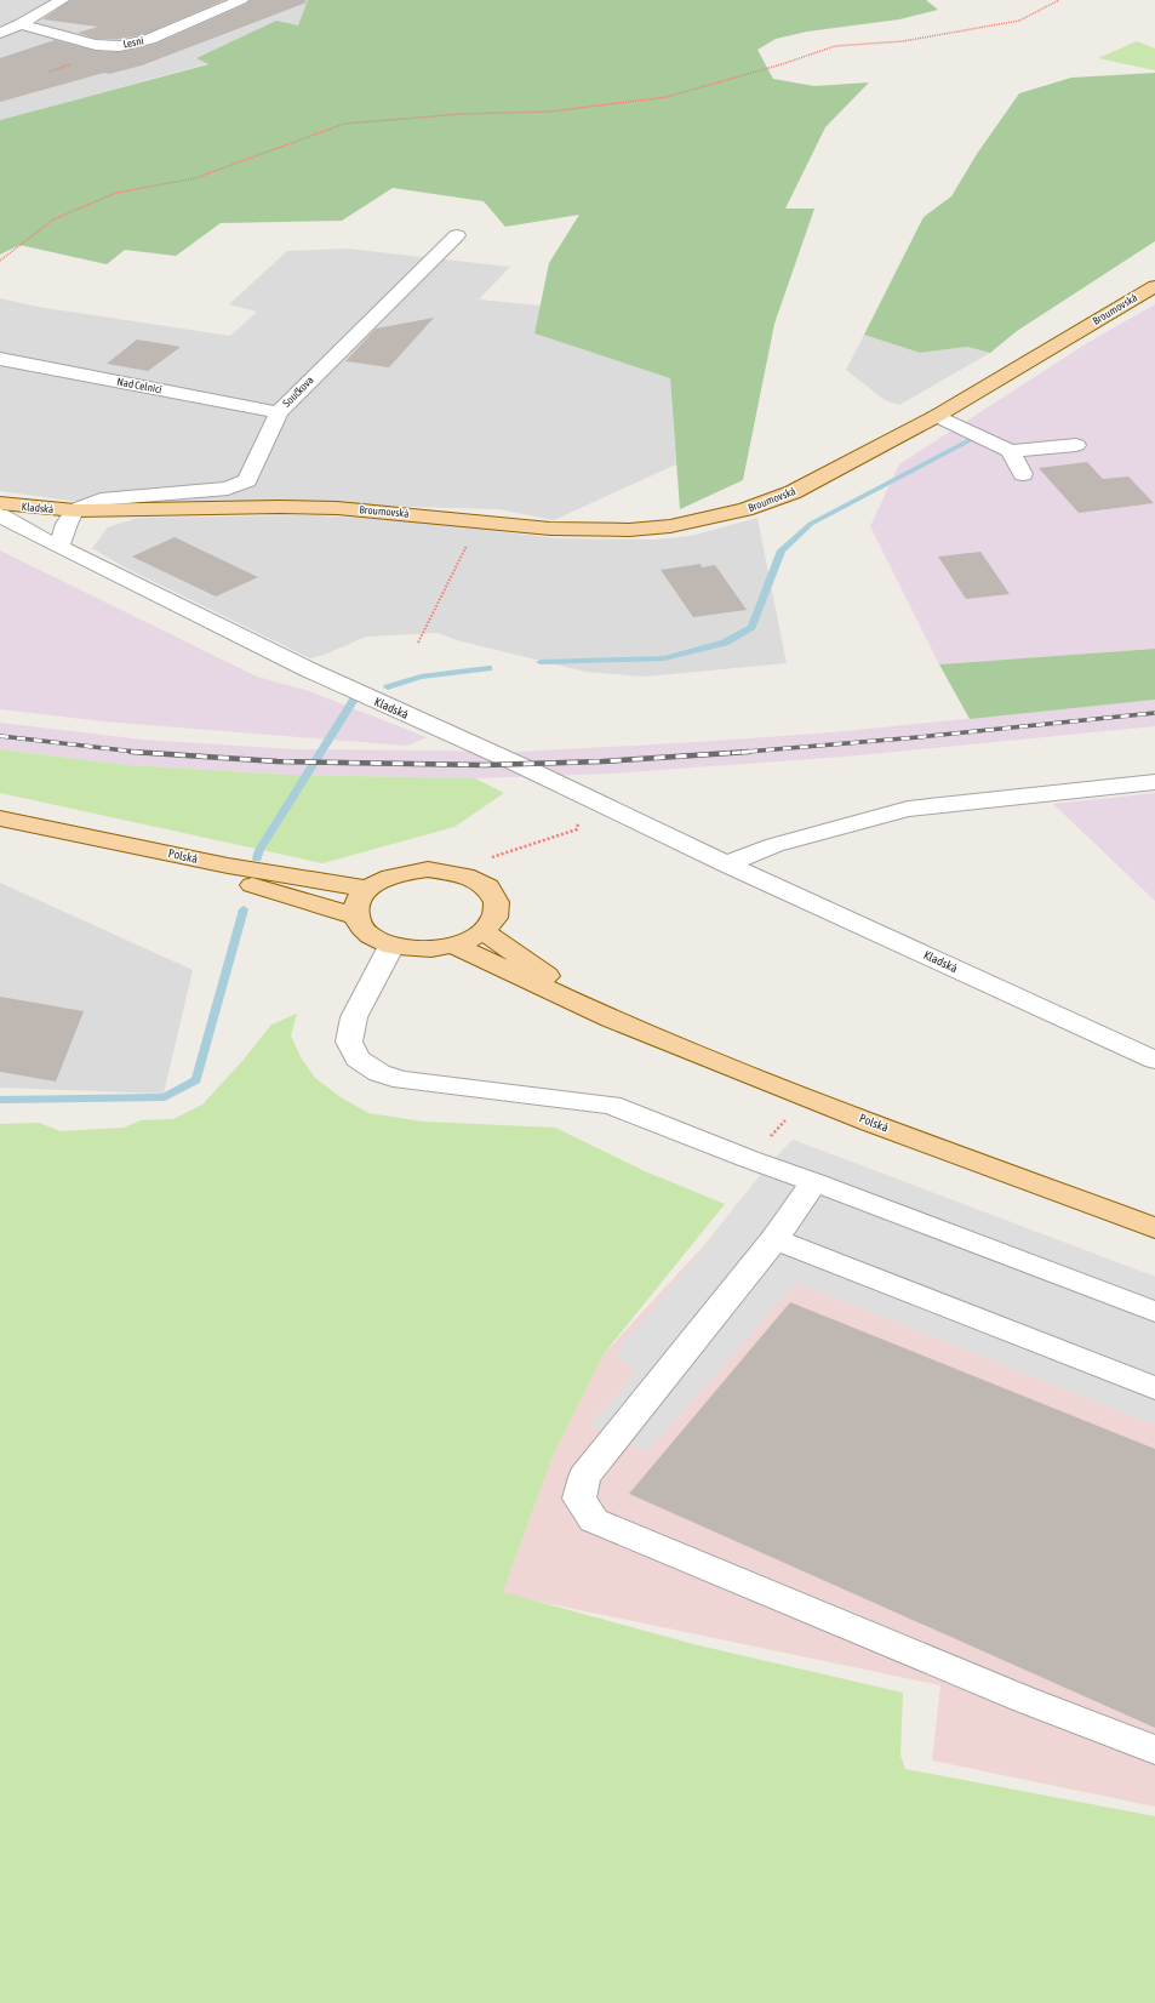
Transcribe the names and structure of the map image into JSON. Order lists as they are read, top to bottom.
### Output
{
  "streets": {
    "main road": ["Broumovská", "Kladská", "Polská"],
    "street": ["Lesní", "Nad Celnicí", "Součkova"]
  },
  "crossings": [
    ["Broumovská", "Kladská"],
    ["Nad Celnicí", "Součkova"],
    ["Součkova", "Kladská"]
  ]
}
